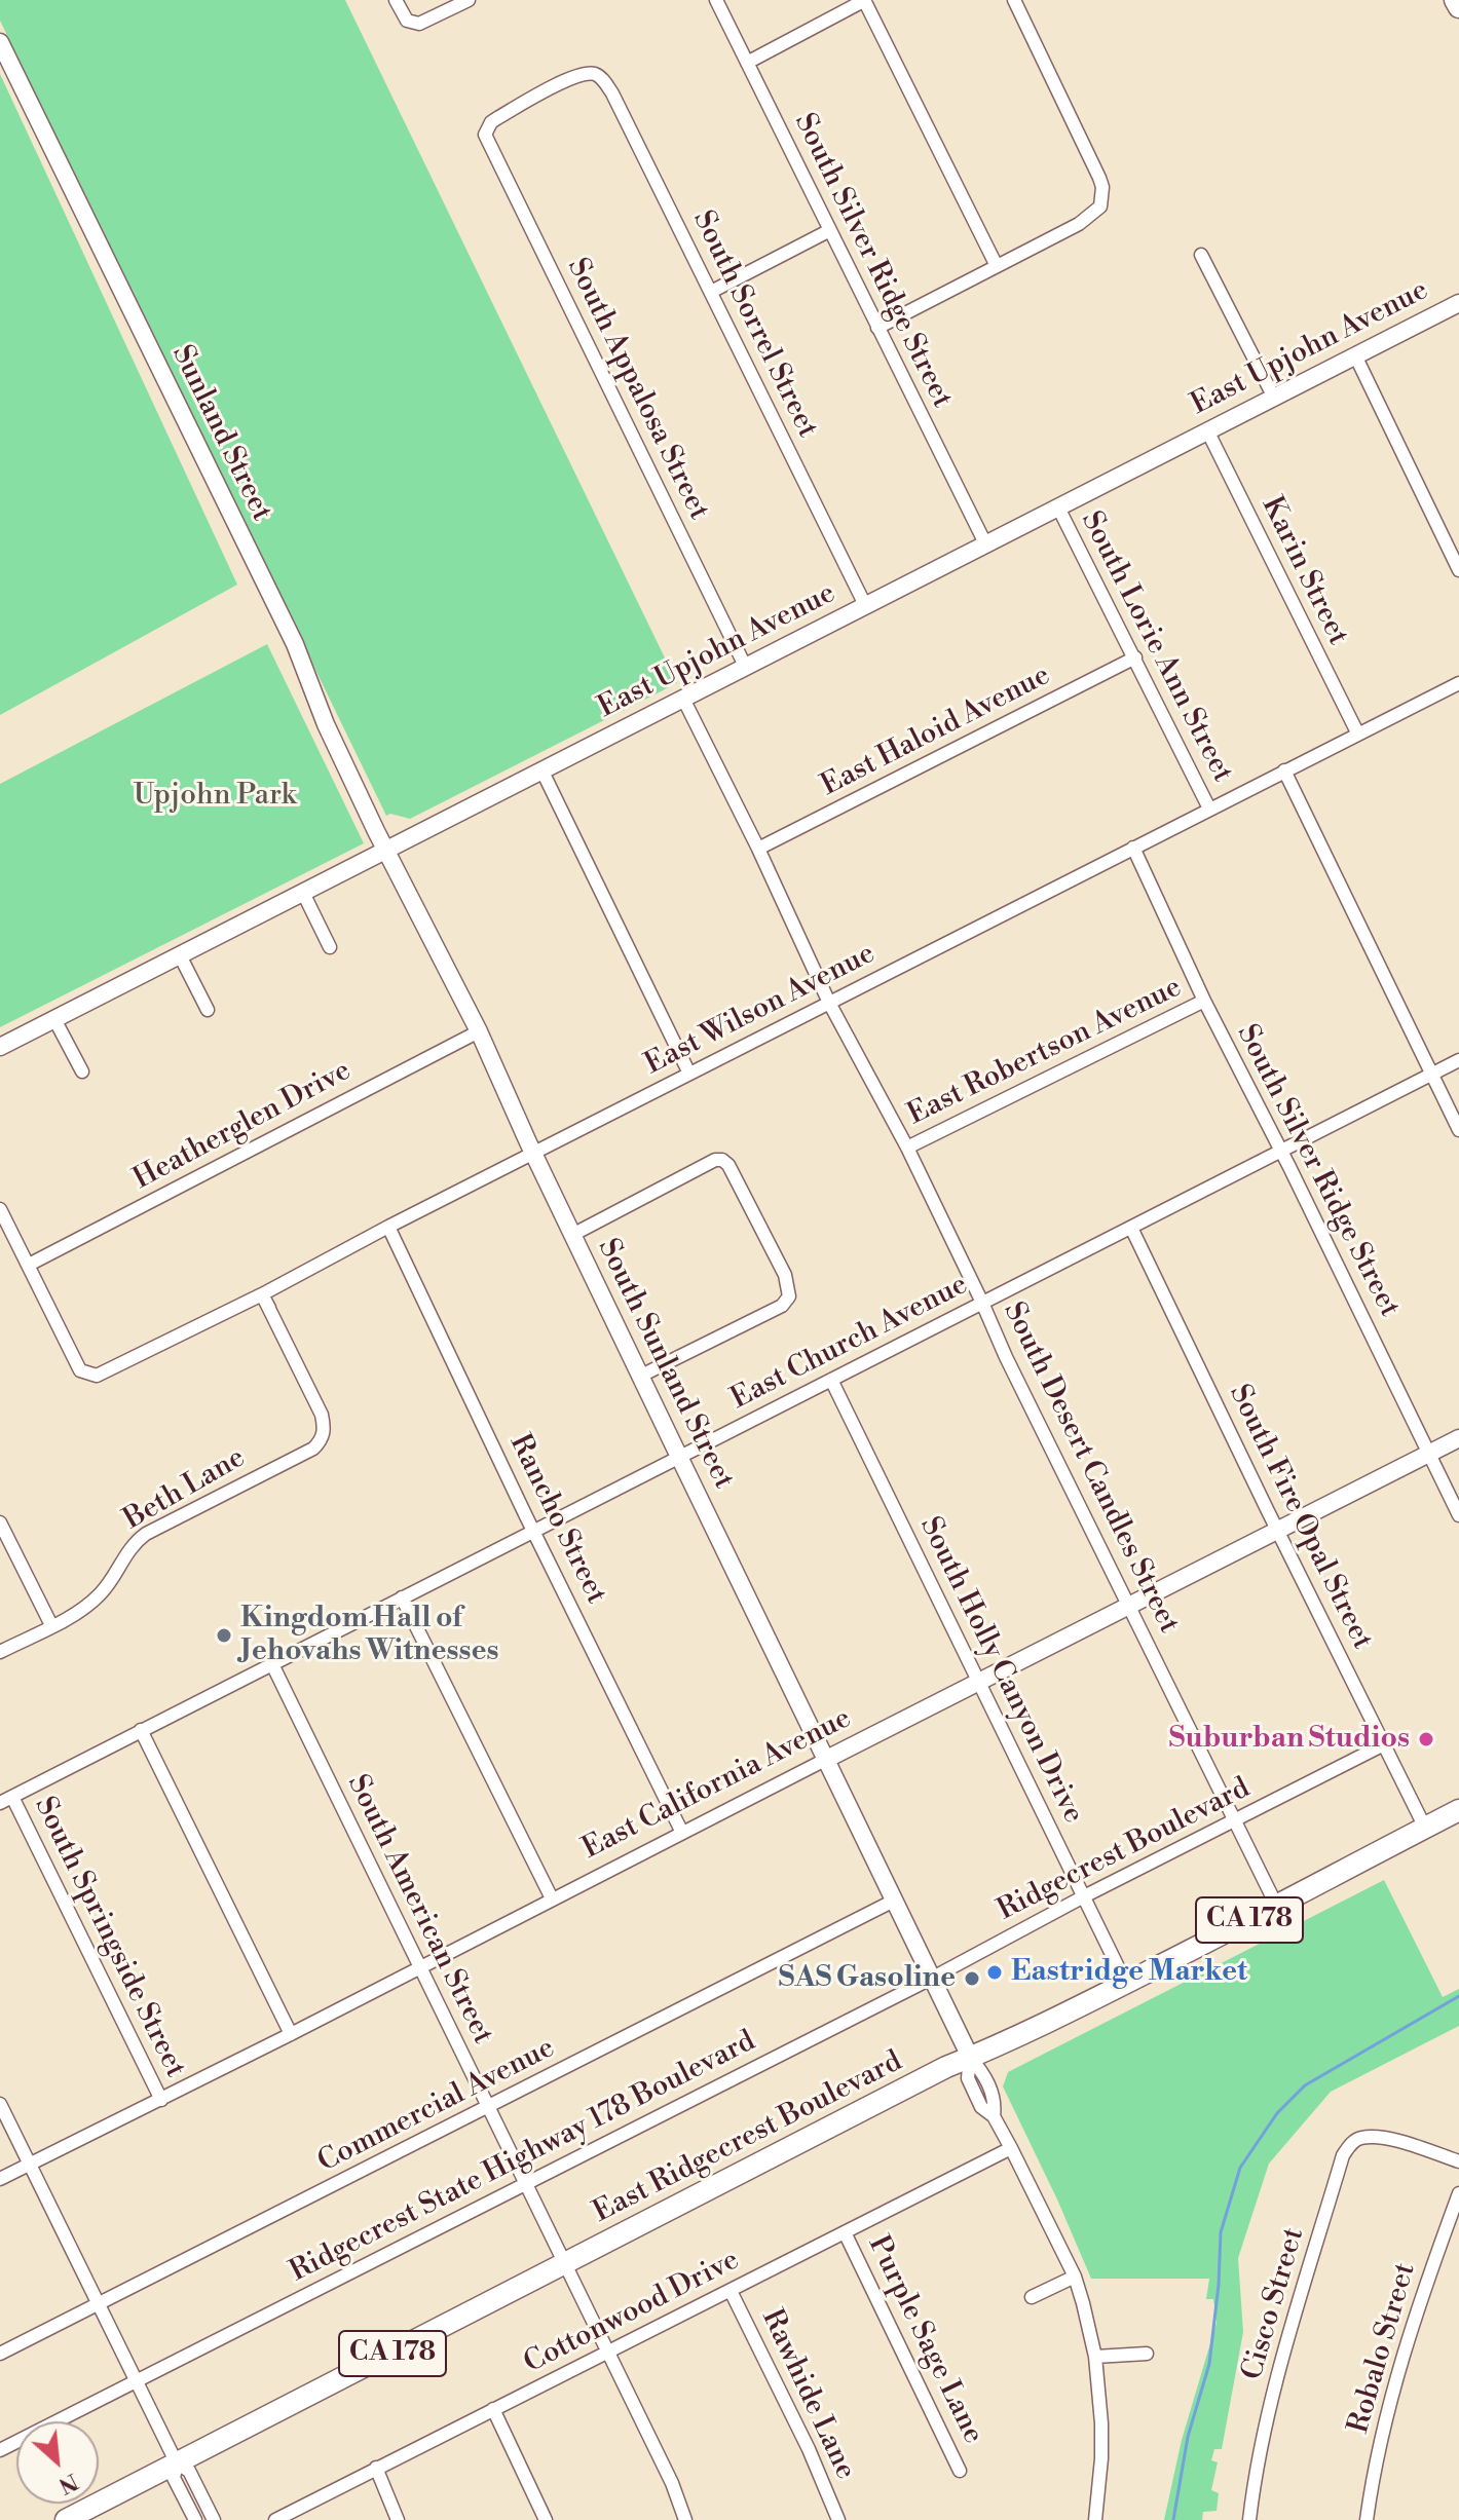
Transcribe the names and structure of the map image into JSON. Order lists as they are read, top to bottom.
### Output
{
  "streets": {
    "main road": ["CA 178", "East Ridgecrest Boulevard"],
    "street": [
      "South Silver Ridge Street",
      "South Sorrel Street",
      "East Upjohn Avenue",
      "South Appalosa Street",
      "Sunland Street",
      "Karin Street",
      "South Lorie Ann Street",
      "East Haloid Avenue",
      "East Wilson Avenue",
      "East Robertson Avenue",
      "Heatherglen Drive",
      "East Church Avenue",
      "South Sunland Street",
      "South Desert Candles Street",
      "Beth Lane",
      "South Fire Opal Street",
      "Rancho Street",
      "South Holly Canyon Drive",
      "East California Avenue",
      "Ridgecrest Boulevard",
      "South American Street",
      "South Springside Street",
      "Commercial Avenue",
      "Ridgecrest State Highway 178 Boulevard",
      "Cisco Street",
      "Cottonwood Drive",
      "Purple Sage Lane",
      "Robalo Street",
      "Rawhide Lane"
    ]
  },
  "crossings": [
    ["South Silver Ridge Street", "East Upjohn Avenue"],
    ["South Silver Ridge Street", "East Wilson Avenue"],
    ["South Silver Ridge Street", "East Robertson Avenue"],
    ["South Silver Ridge Street", "East Church Avenue"],
    ["South Silver Ridge Street", "East California Avenue"],
    ["South Sorrel Street", "East Upjohn Avenue"],
    ["South Sorrel Street", "South Appalosa Street"],
    ["East Upjohn Avenue", "South Appalosa Street"],
    ["East Upjohn Avenue", "Sunland Street"],
    ["East Upjohn Avenue", "Karin Street"],
    ["East Upjohn Avenue", "South Lorie Ann Street"],
    ["East Upjohn Avenue", "South Sunland Street"],
    ["East Upjohn Avenue", "South Desert Candles Street"],
    ["Sunland Street", "South Sunland Street"],
    ["Karin Street", "East Wilson Avenue"],
    ["South Lorie Ann Street", "East Haloid Avenue"],
    ["South Lorie Ann Street", "East Wilson Avenue"],
    ["East Haloid Avenue", "South Desert Candles Street"],
    ["East Wilson Avenue", "Heatherglen Drive"],
    ["East Wilson Avenue", "South Sunland Street"],
    ["East Wilson Avenue", "South Desert Candles Street"],
    ["East Wilson Avenue", "Beth Lane"],
    ["East Wilson Avenue", "Rancho Street"],
    ["East Robertson Avenue", "South Desert Candles Street"],
    ["Heatherglen Drive", "South Sunland Street"],
    ["East Church Avenue", "South Sunland Street"],
    ["East Church Avenue", "South Desert Candles Street"],
    ["East Church Avenue", "South Fire Opal Street"],
    ["East Church Avenue", "Rancho Street"],
    ["East Church Avenue", "South Holly Canyon Drive"],
    ["East Church Avenue", "South American Street"],
    ["East Church Avenue", "South Springside Street"],
    ["South Sunland Street", "East California Avenue"],
    ["South Sunland Street", "Commercial Avenue"],
    ["South Desert Candles Street", "East California Avenue"],
    ["South Desert Candles Street", "Ridgecrest Boulevard"],
    ["South Desert Candles Street", "East Ridgecrest Boulevard"],
    ["South Fire Opal Street", "East California Avenue"],
    ["South Fire Opal Street", "Ridgecrest Boulevard"],
    ["South Fire Opal Street", "East Ridgecrest Boulevard"],
    ["Rancho Street", "East California Avenue"],
    ["South Holly Canyon Drive", "East California Avenue"],
    ["South Holly Canyon Drive", "Ridgecrest Boulevard"],
    ["South Holly Canyon Drive", "East Ridgecrest Boulevard"],
    ["East California Avenue", "South American Street"],
    ["East California Avenue", "South Springside Street"],
    ["Ridgecrest Boulevard", "Ridgecrest State Highway 178 Boulevard"],
    ["South American Street", "Commercial Avenue"],
    ["South American Street", "East Ridgecrest Boulevard"],
    ["South American Street", "Ridgecrest State Highway 178 Boulevard"],
    ["South American Street", "Cottonwood Drive"],
    ["Cottonwood Drive", "Purple Sage Lane"],
    ["Cottonwood Drive", "Rawhide Lane"]
  ],
  "parks": ["Upjohn Park"],
  "places": [
    "Kingdom Hall of Jehovahs Witnesses",
    "Suburban Studios",
    "Eastridge Market",
    "SAS Gasoline"
  ],
  "north": "bottom right"
}
